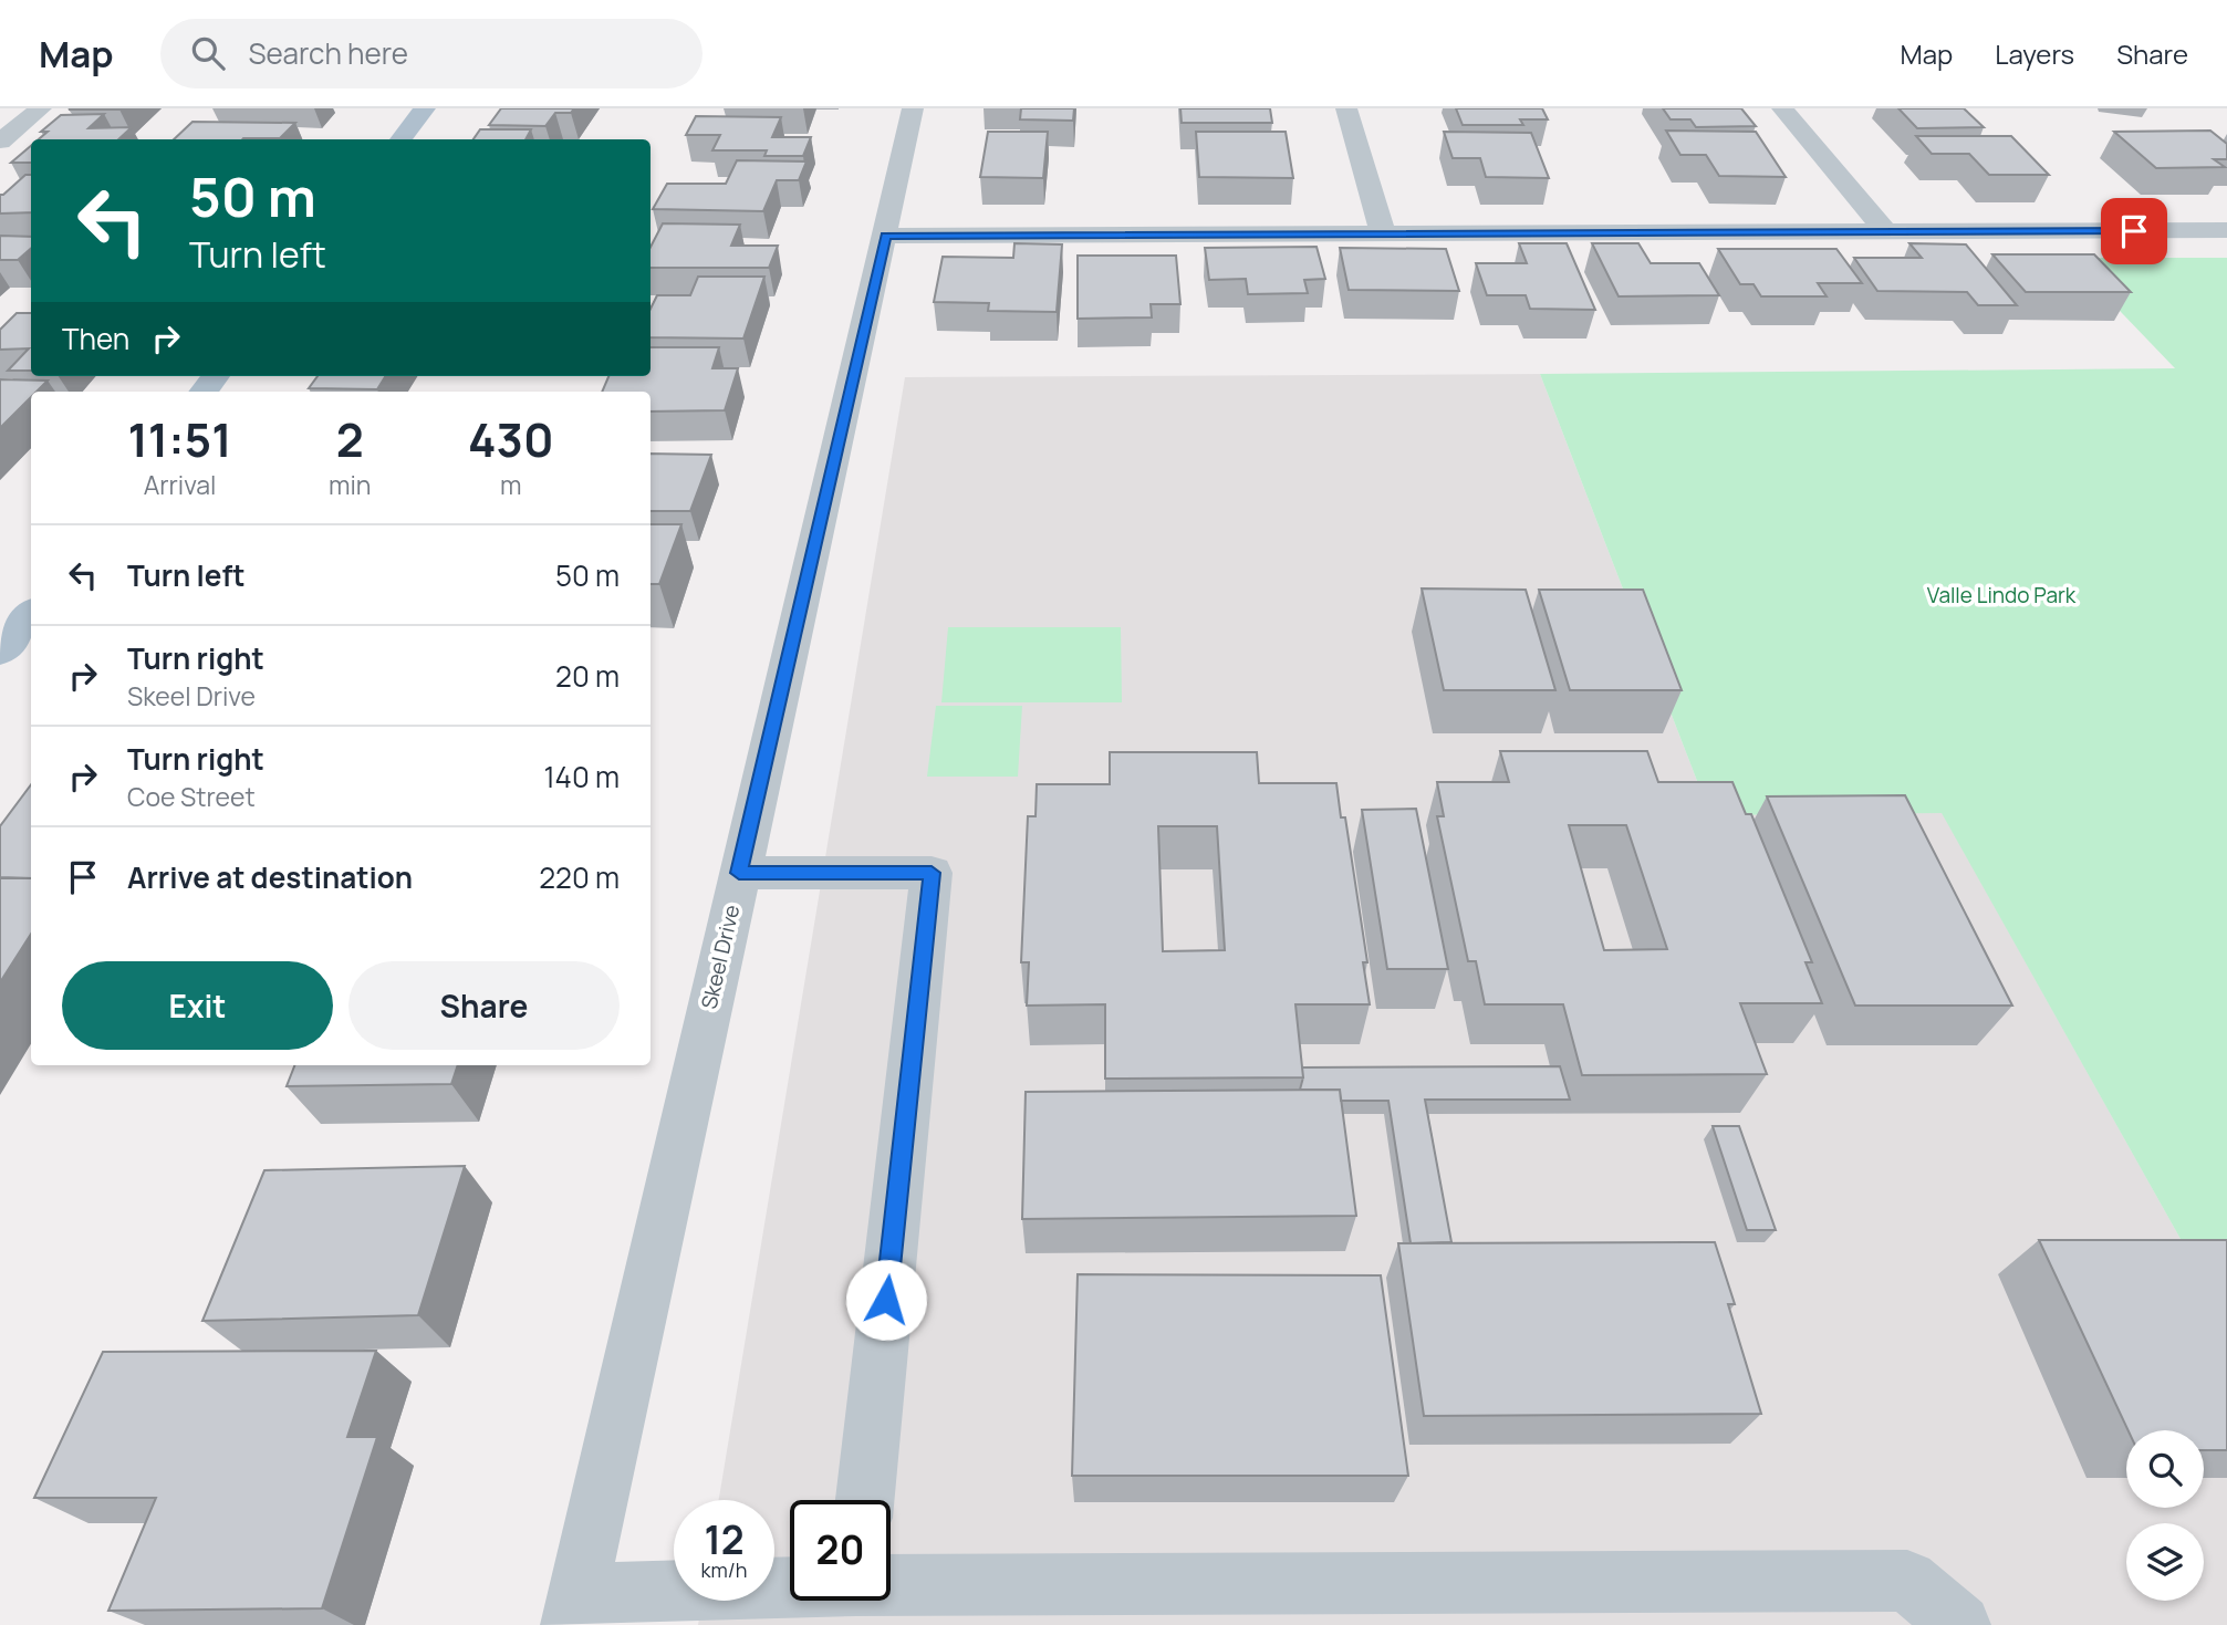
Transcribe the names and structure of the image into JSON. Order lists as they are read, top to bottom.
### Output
{
  "streets": {
    "street": ["Skeel Drive"]
  },
  "parks": ["Valle Lindo Park"],
  "page": {
    "header": "Map",
    "search": "Search here",
    "nav": ["Map", "Layers", "Share"],
    "turn": ["50 m", "Turn left"],
    "then": "Then",
    "eta": [
      "11:51",
      "Arrival",
      "2",
      "min",
      "430",
      "m"
    ],
    "list": [
      {
        "name": "Turn left",
        "value": "50 m"
      },
      {
        "name": "Turn right",
        "note": "Skeel Drive",
        "value": "20 m"
      },
      {
        "name": "Turn right",
        "note": "Coe Street",
        "value": "140 m"
      },
      {
        "name": "Arrive at destination",
        "value": "220 m"
      }
    ],
    "buttons": ["Exit", "Share"],
    "speed": "12 km/h",
    "limit": "20"
  }
}
